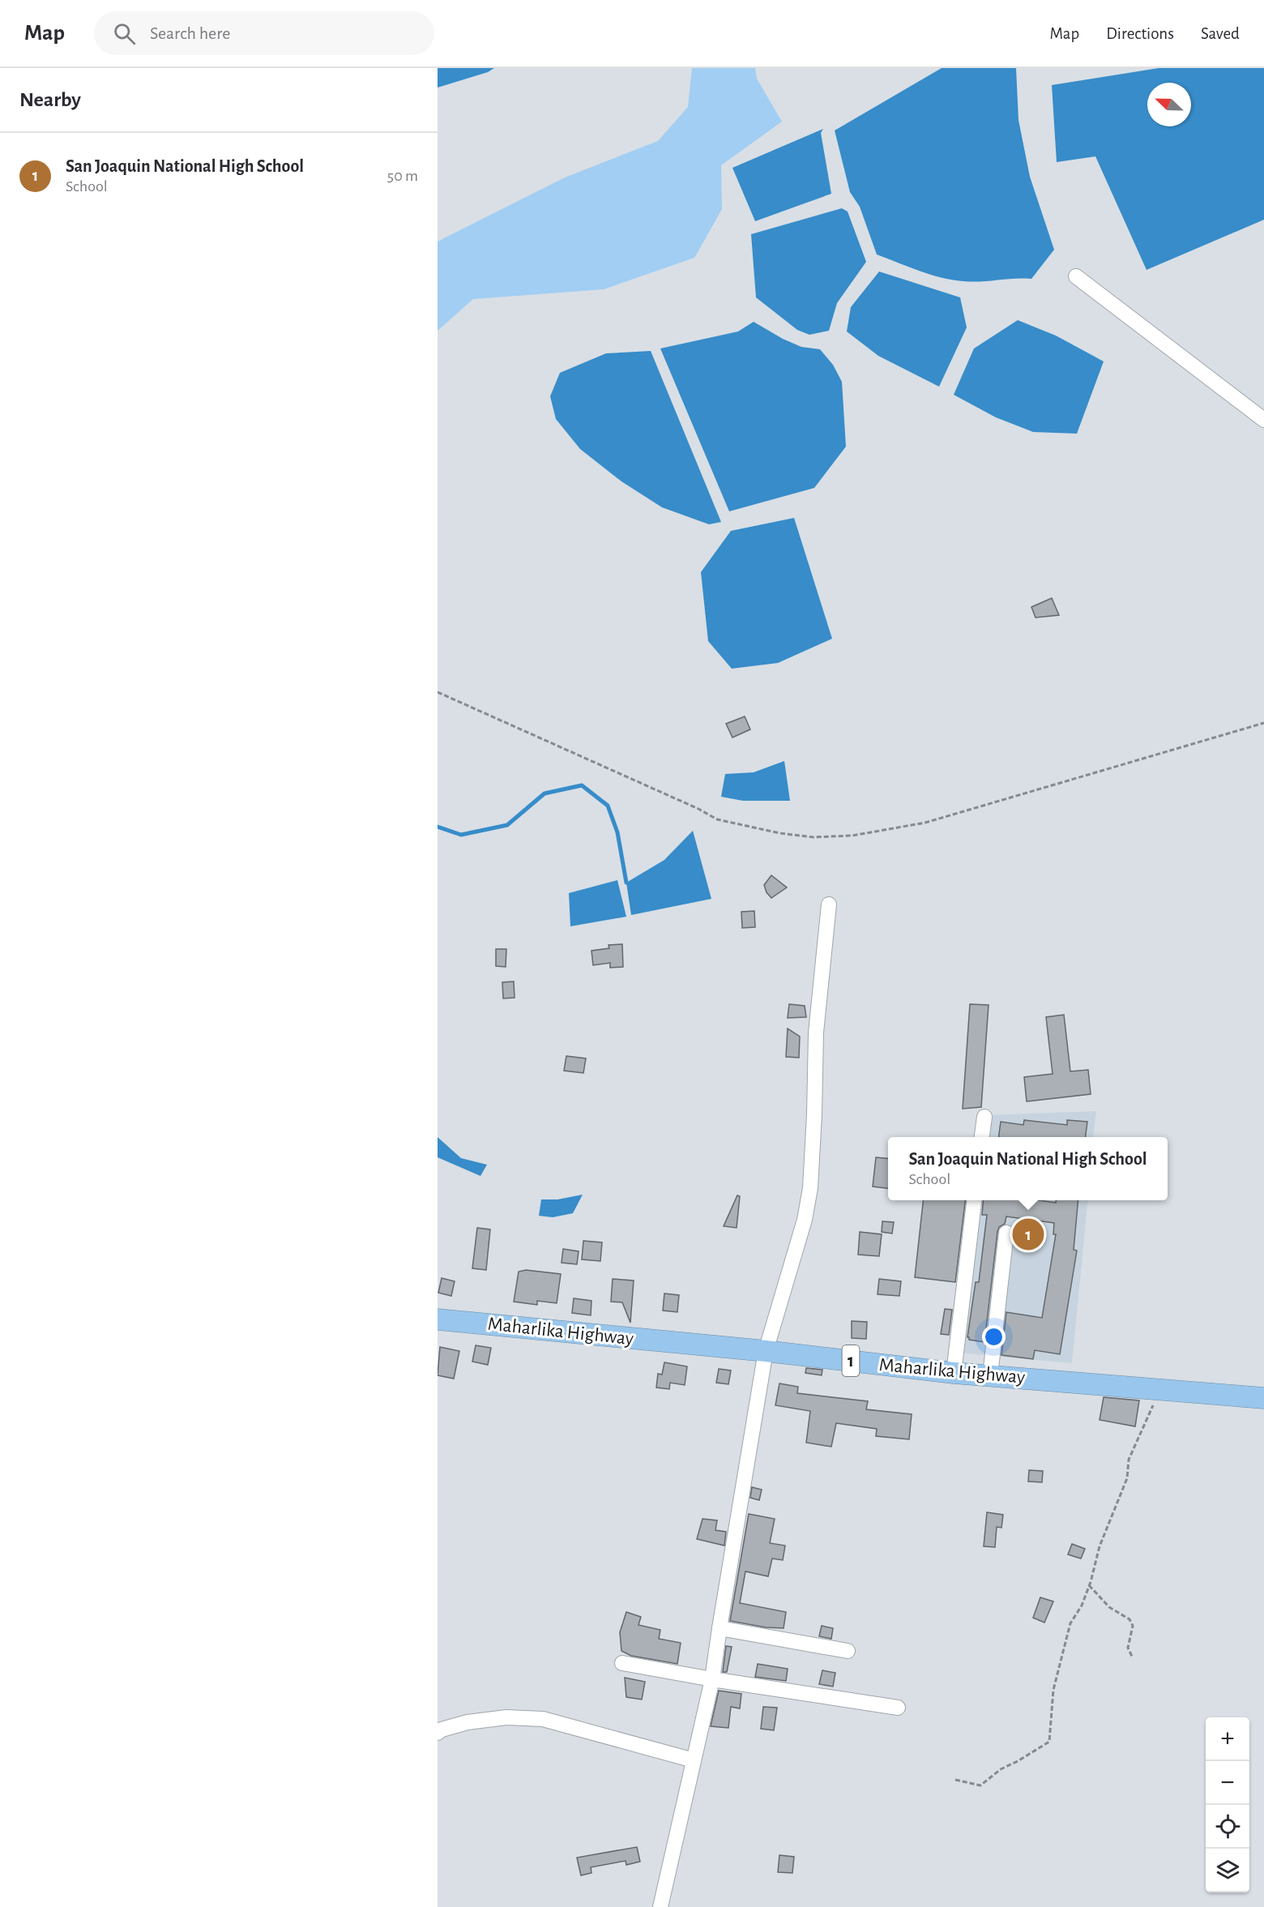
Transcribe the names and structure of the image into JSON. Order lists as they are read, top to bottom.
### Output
{
  "streets": {
    "highway": ["Maharlika Highway", "1"]
  },
  "north": "top left",
  "page": {
    "header": "Map",
    "search": "Search here",
    "nav": ["Map", "Directions", "Saved"],
    "heading": "Nearby",
    "list": [
      {
        "mark": "1",
        "name": "San Joaquin National High School",
        "note": "School",
        "value": "50 m"
      }
    ],
    "popup": ["San Joaquin National High School", "School"],
    "pins": "1",
    "map_buttons": ["+", "−"]
  }
}
